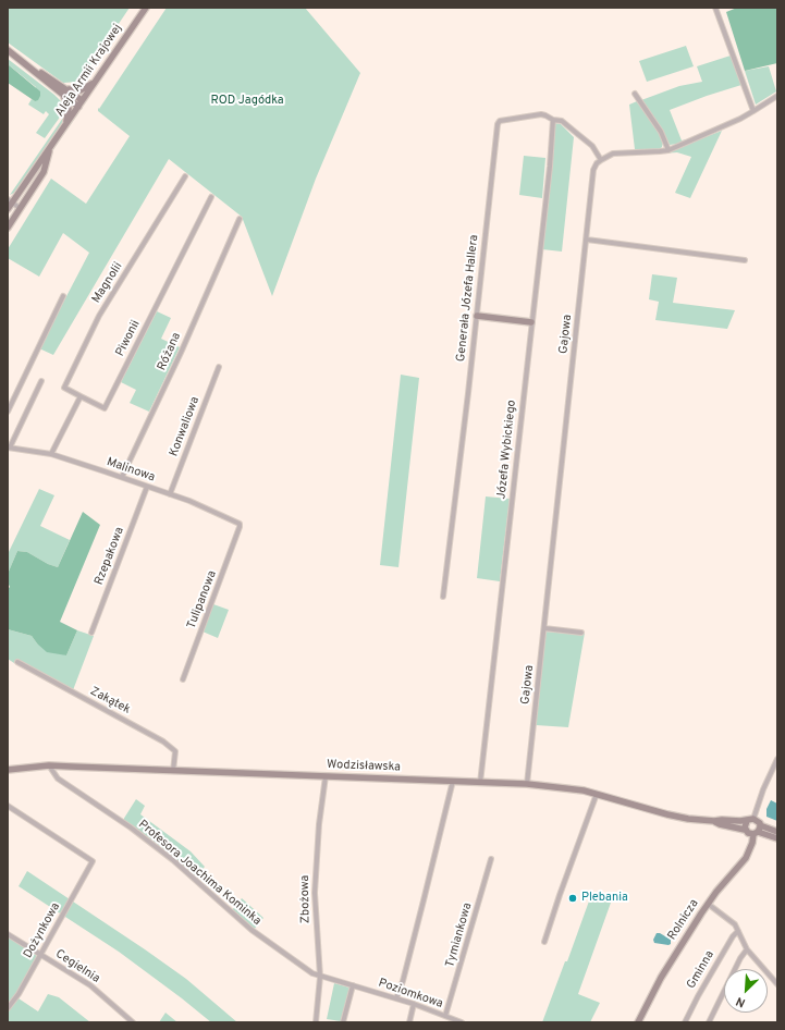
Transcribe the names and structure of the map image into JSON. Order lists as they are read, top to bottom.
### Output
{
  "streets": {
    "main road": ["Aleja Armii Krajowej", "Wodzisławska", "Rolnicza"],
    "street": [
      "Magnolii",
      "Generała Józefa Hallera",
      "Gajowa",
      "Piwonii",
      "Różana",
      "Konwaliowa",
      "Józefa Wybickiego",
      "Malinowa",
      "Rzepakowa",
      "Tulipanowa",
      "Zakątek",
      "Profesora Joachima Kominka",
      "Zbożowa",
      "Dożynkowa",
      "Tymiankowa",
      "Cegielnia",
      "Gminna",
      "Poziomkowa"
    ]
  },
  "crossings": [
    ["Magnolii", "Piwonii"],
    ["Generała Józefa Hallera", "Gajowa"],
    ["Generała Józefa Hallera", "Józefa Wybickiego"],
    ["Gajowa", "Wodzisławska"],
    ["Różana", "Malinowa"],
    ["Konwaliowa", "Malinowa"],
    ["Józefa Wybickiego", "Wodzisławska"],
    ["Malinowa", "Rzepakowa"],
    ["Malinowa", "Tulipanowa"],
    ["Zakątek", "Wodzisławska"],
    ["Wodzisławska", "Profesora Joachima Kominka"],
    ["Wodzisławska", "Zbożowa"],
    ["Wodzisławska", "Rolnicza"],
    ["Profesora Joachima Kominka", "Zbożowa"],
    ["Profesora Joachima Kominka", "Poziomkowa"],
    ["Zbożowa", "Poziomkowa"],
    ["Dożynkowa", "Cegielnia"],
    ["Tymiankowa", "Poziomkowa"]
  ],
  "parks": ["ROD Jagódka"],
  "places": ["Plebania"],
  "north": "bottom left"
}
